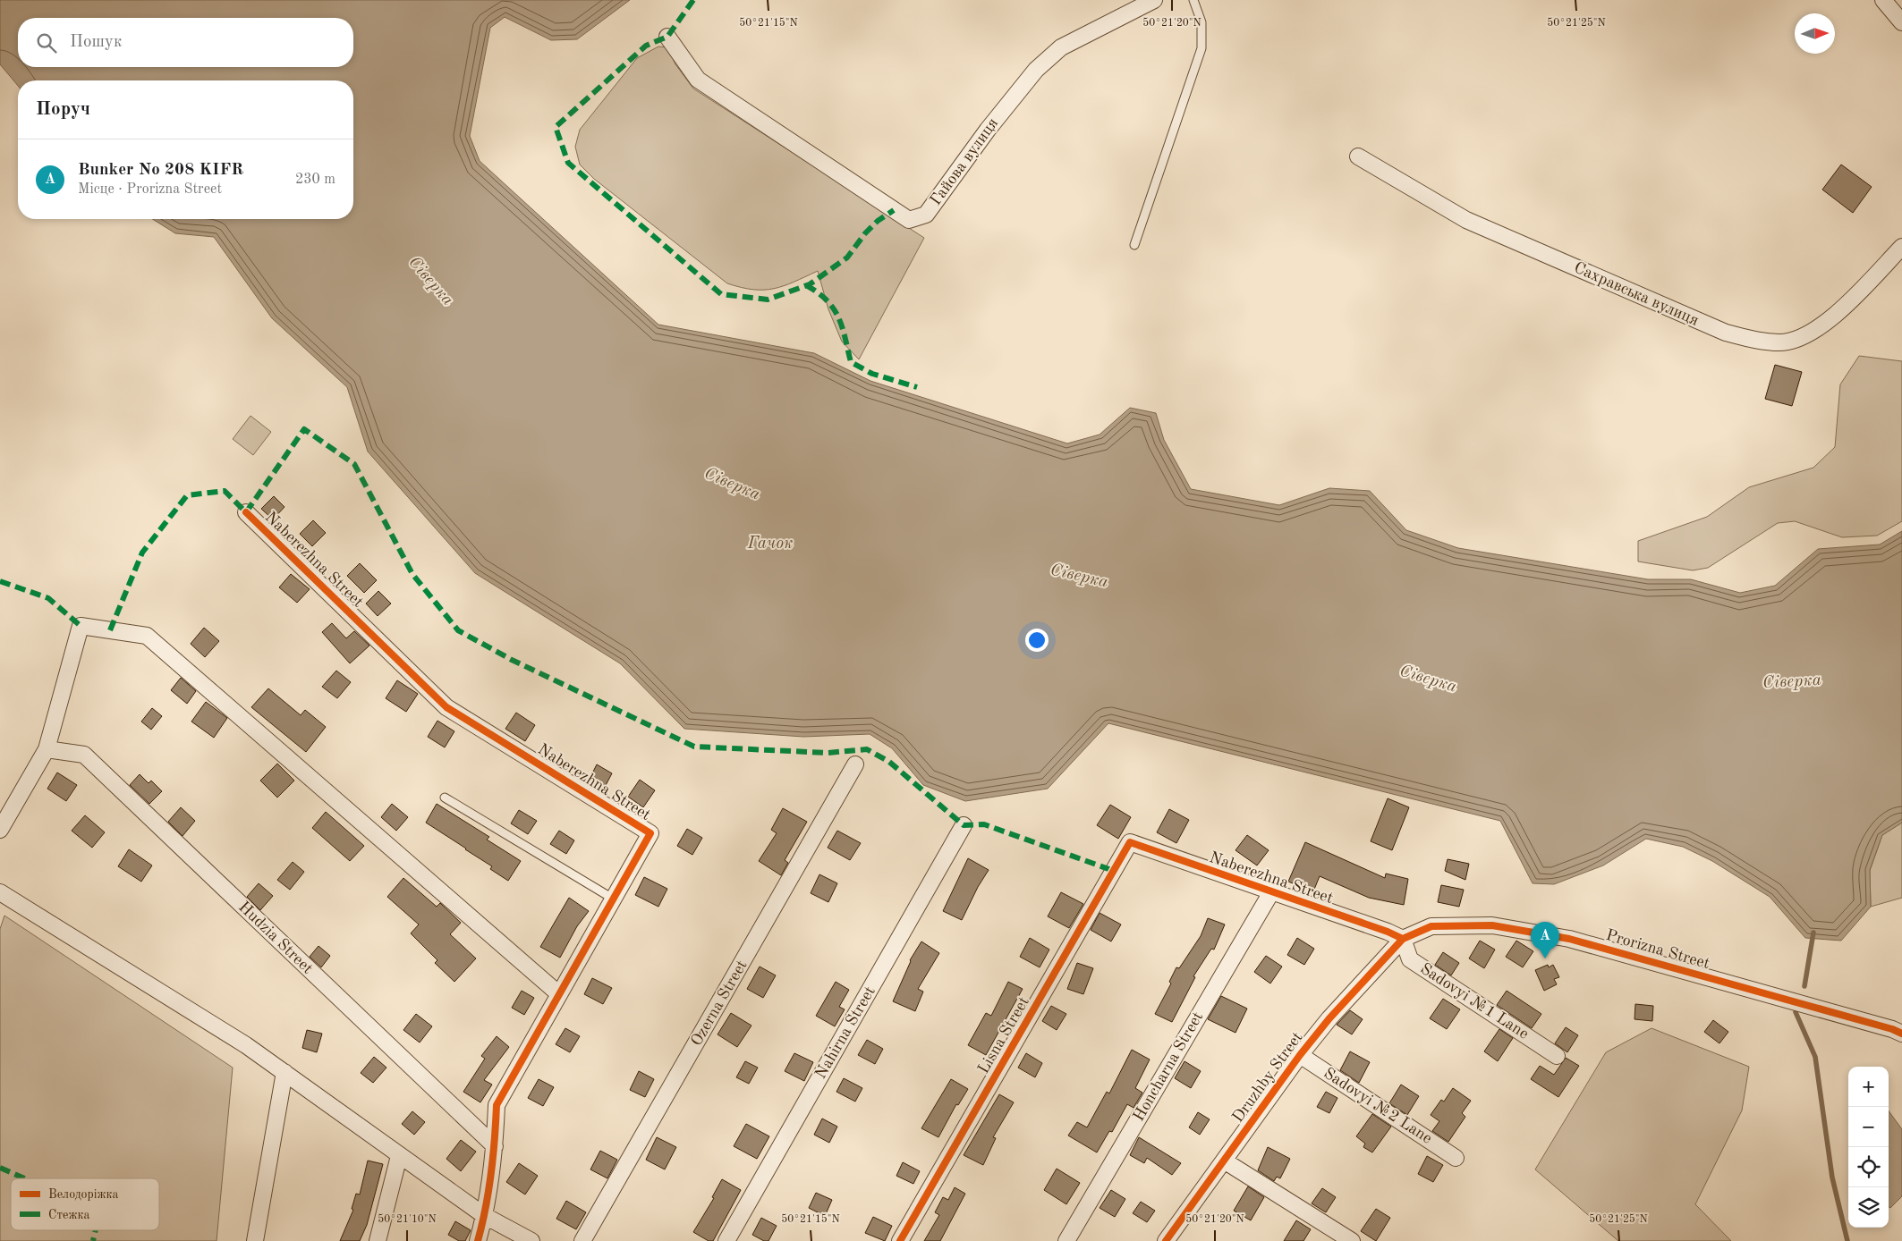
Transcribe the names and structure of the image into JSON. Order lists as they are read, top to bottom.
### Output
{
  "streets": {
    "street": [
      "Гайова вулиця",
      "Сахравська вулиця",
      "Naberezhna Street",
      "Hudzia Street",
      "Prorizna Street",
      "Sadovyi №1 Lane",
      "Ozerna Street",
      "Nahirna Street",
      "Lisna Street",
      "Honcharna Street",
      "Druzhby Street",
      "Sadovyi №2 Lane"
    ]
  },
  "crossings": [
    ["Naberezhna Street", "Hudzia Street"],
    ["Naberezhna Street", "Prorizna Street"],
    ["Naberezhna Street", "Sadovyi №1 Lane"],
    ["Naberezhna Street", "Lisna Street"],
    ["Naberezhna Street", "Honcharna Street"],
    ["Naberezhna Street", "Druzhby Street"],
    ["Prorizna Street", "Sadovyi №1 Lane"],
    ["Prorizna Street", "Druzhby Street"],
    ["Sadovyi №1 Lane", "Druzhby Street"],
    ["Druzhby Street", "Sadovyi №2 Lane"]
  ],
  "water": ["Сіверка", "Гачок"],
  "legend": ["Велодоріжка", "Стежка"],
  "north": "right",
  "page": {
    "search": "Пошук",
    "heading": "Поруч",
    "list": [
      {
        "mark": "A",
        "name": "Bunker No 208 KIFR",
        "note": "Місце · Prorizna Street",
        "value": "230 m"
      }
    ],
    "pins": "A",
    "map_buttons": ["+", "−"]
  },
  "coordinates": [
    "50°21'15\"N",
    "50°21'20\"N",
    "50°21'25\"N",
    "50°21'10\"N"
  ]
}
